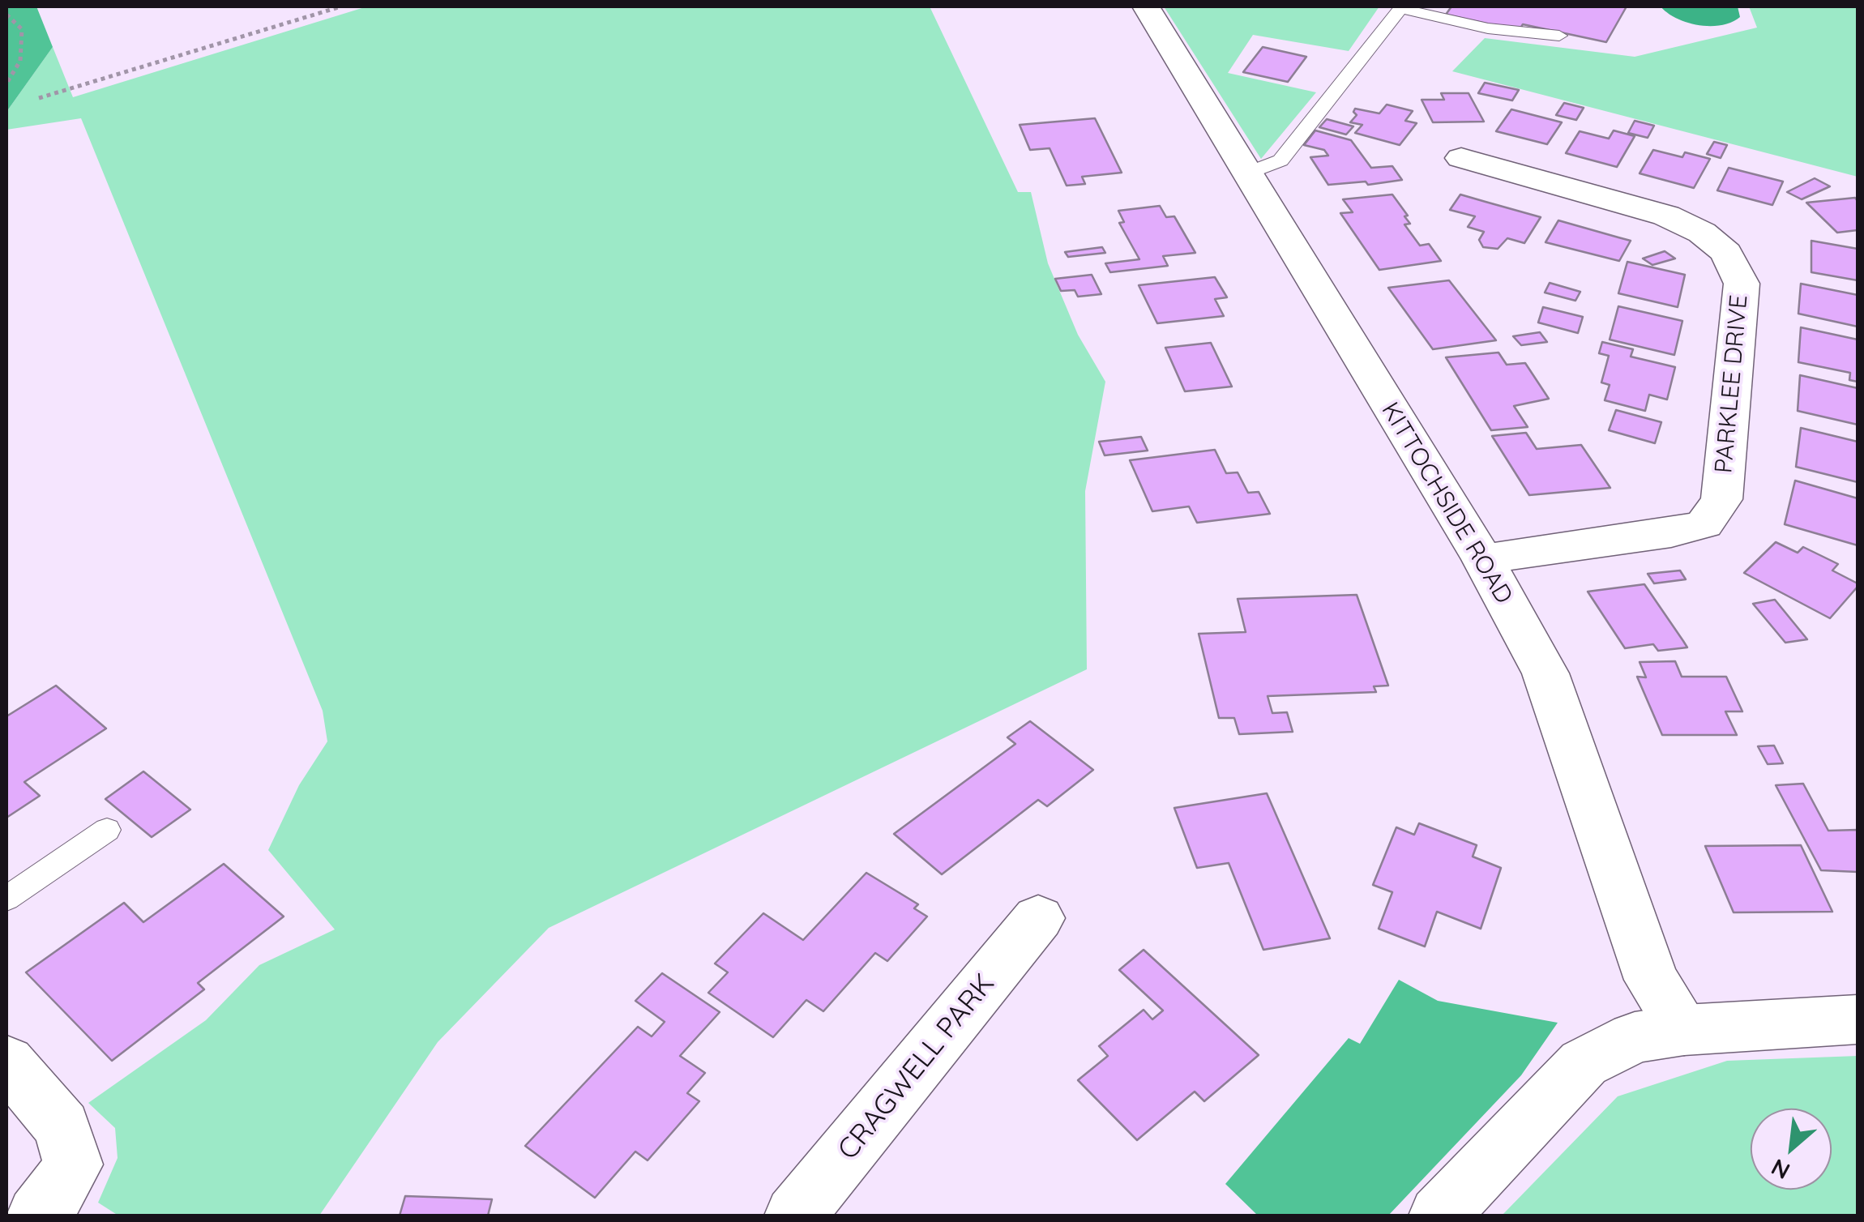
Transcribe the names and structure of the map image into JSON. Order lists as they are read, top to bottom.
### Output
{
  "streets": {
    "street": ["PARKLEE DRIVE", "KITTOCHSIDE ROAD", "CRAGWELL PARK"]
  },
  "crossings": [
    ["PARKLEE DRIVE", "KITTOCHSIDE ROAD"]
  ],
  "north": "bottom left"
}
